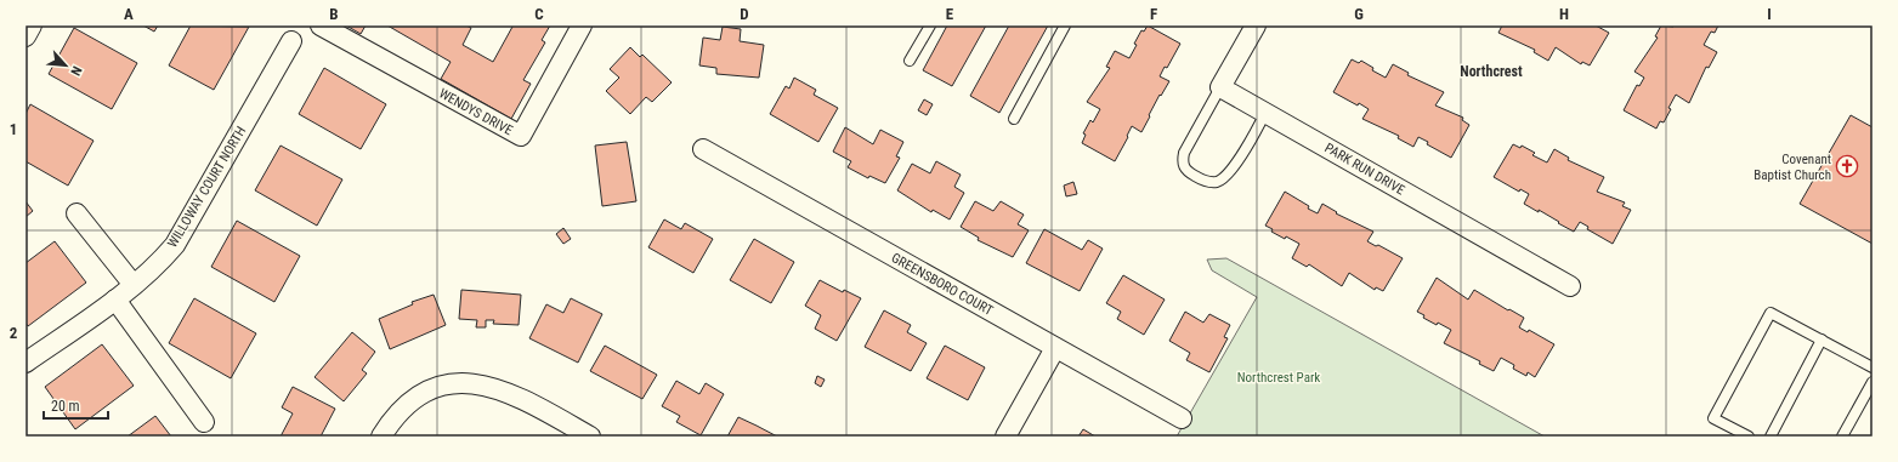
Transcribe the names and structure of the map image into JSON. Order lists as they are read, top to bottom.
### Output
{
  "streets": {
    "street": [
      "WENDYS DRIVE",
      "PARK RUN DRIVE",
      "WILLOWAY COURT NORTH",
      "GREENSBORO COURT"
    ]
  },
  "districts": ["Northcrest"],
  "parks": ["Northcrest Park"],
  "places": {
    "church": ["Covenant Baptist Church"]
  },
  "scale_bar": "20 m",
  "north": "bottom right",
  "grid": {
    "columns": [
      "A",
      "B",
      "C",
      "D",
      "E",
      "F",
      "G",
      "H",
      "I"
    ],
    "rows": ["1", "2"]
  }
}
